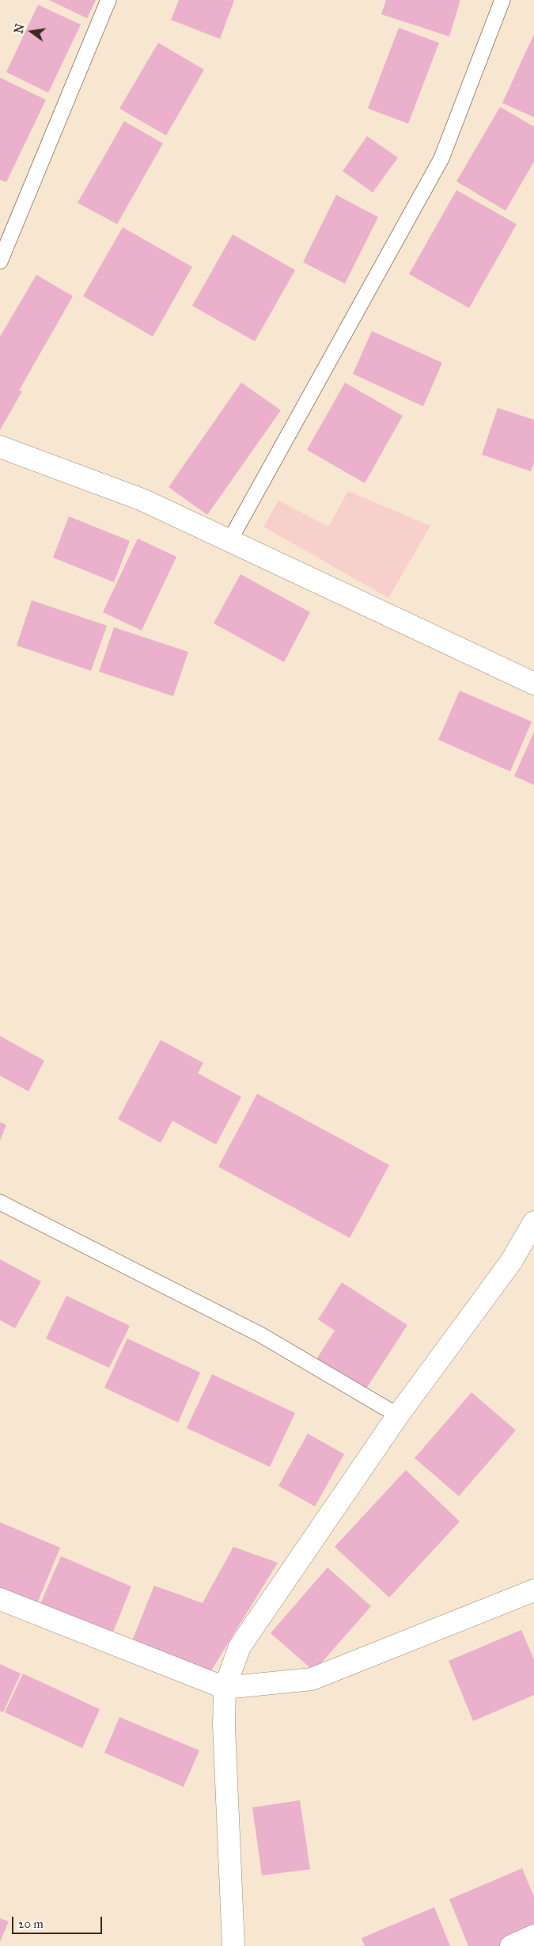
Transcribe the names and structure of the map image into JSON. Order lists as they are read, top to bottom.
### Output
{
  "scale_bar": "20 m",
  "north": "left"
}
